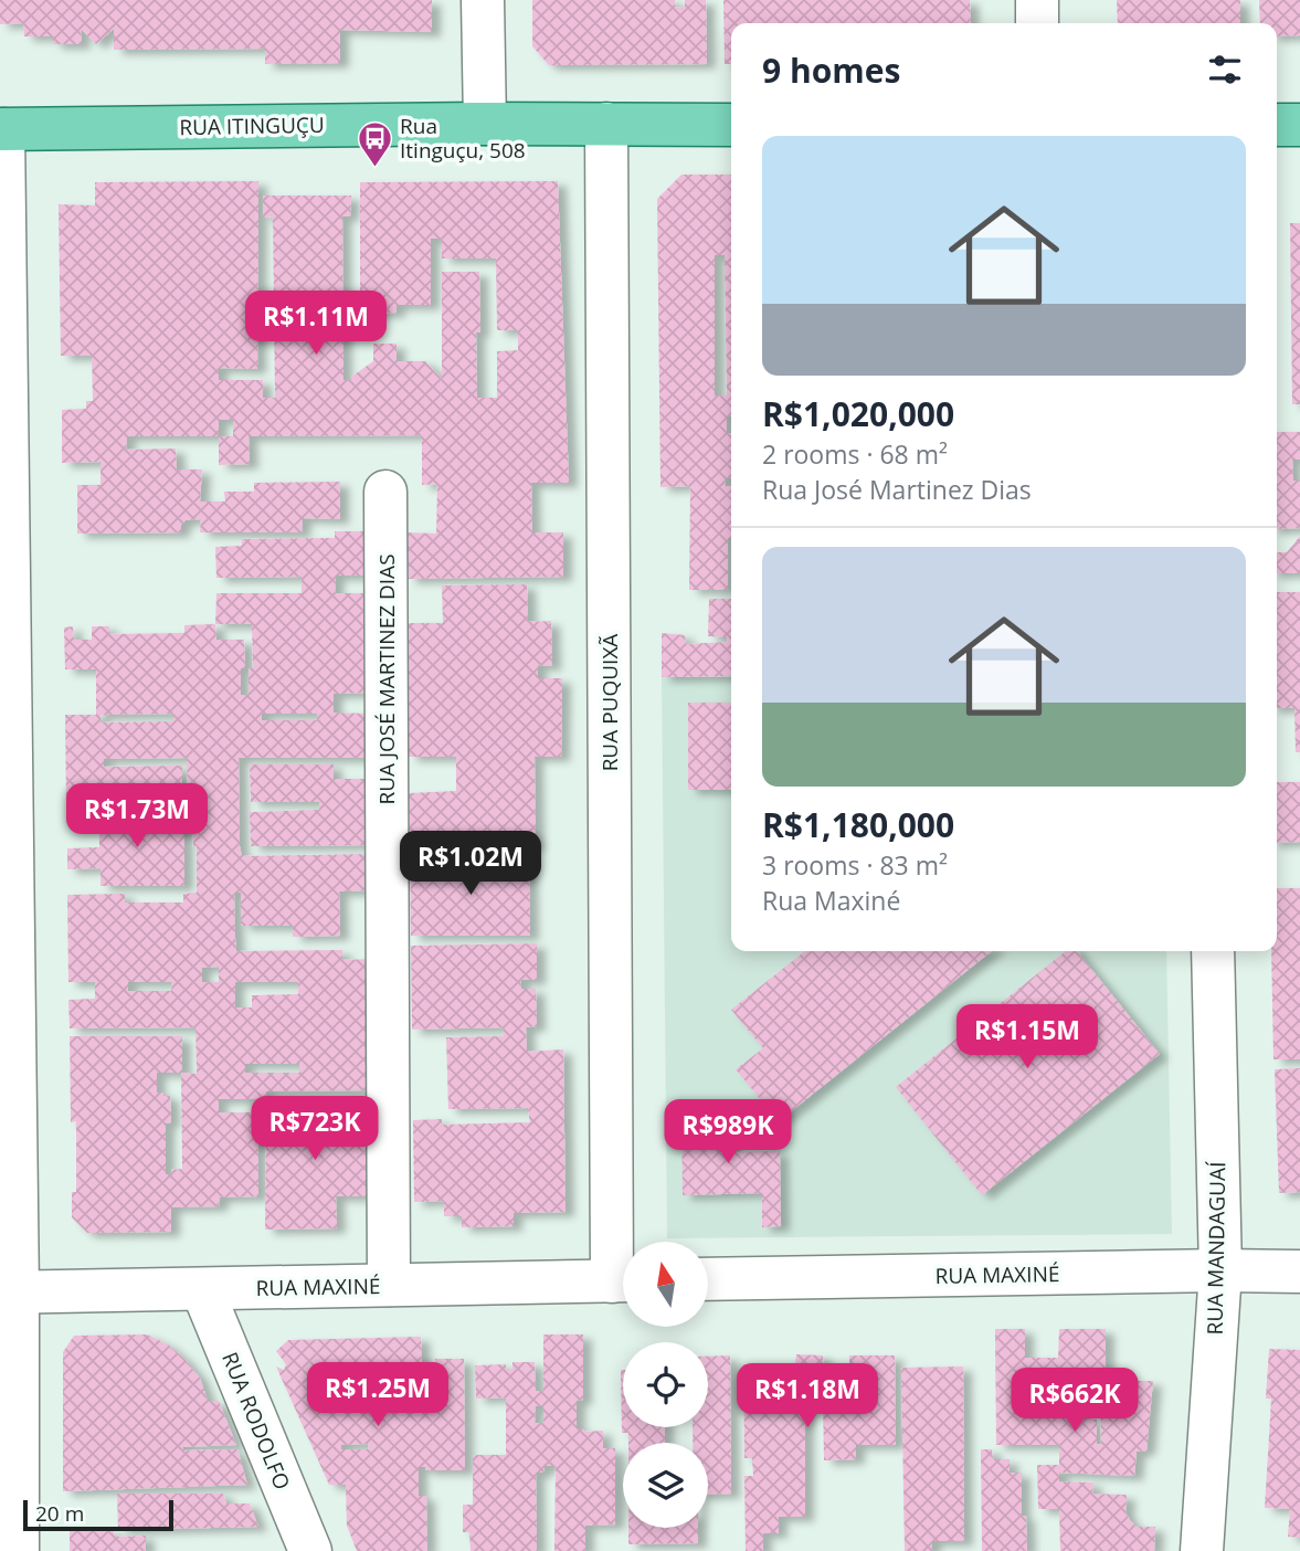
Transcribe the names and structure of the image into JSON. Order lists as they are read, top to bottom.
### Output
{
  "streets": {
    "main road": ["RUA ITINGUÇU"],
    "street": [
      "RUA JOSÉ MARTINEZ DIAS",
      "RUA PUQUIXÃ",
      "RUA MANDAGUAÍ",
      "RUA MAXINÉ",
      "RUA RODOLFO"
    ]
  },
  "crossings": [
    ["RUA ITINGUÇU", "RUA PUQUIXÃ"],
    ["RUA JOSÉ MARTINEZ DIAS", "RUA MAXINÉ"],
    ["RUA MANDAGUAÍ", "RUA MAXINÉ"],
    ["RUA MAXINÉ", "RUA RODOLFO"]
  ],
  "places": {
    "bus stop": ["Rua Itinguçu, 508"]
  },
  "scale_bar": "20 m",
  "north": "top",
  "page": {
    "heading": "9 homes",
    "list": [
      {
        "name": "R$1,020,000",
        "note": "2 rooms · 68 m² · Rua José Martinez Dias"
      },
      {
        "name": "R$1,180,000",
        "note": "3 rooms · 83 m² · Rua Maxiné"
      }
    ],
    "price": [
      "R$1.11M",
      "R$1.73M",
      "R$1.02M",
      "R$1.15M",
      "R$723K",
      "R$989K",
      "R$1.25M",
      "R$1.18M",
      "R$662K"
    ],
    "scale": "20 m"
  }
}
